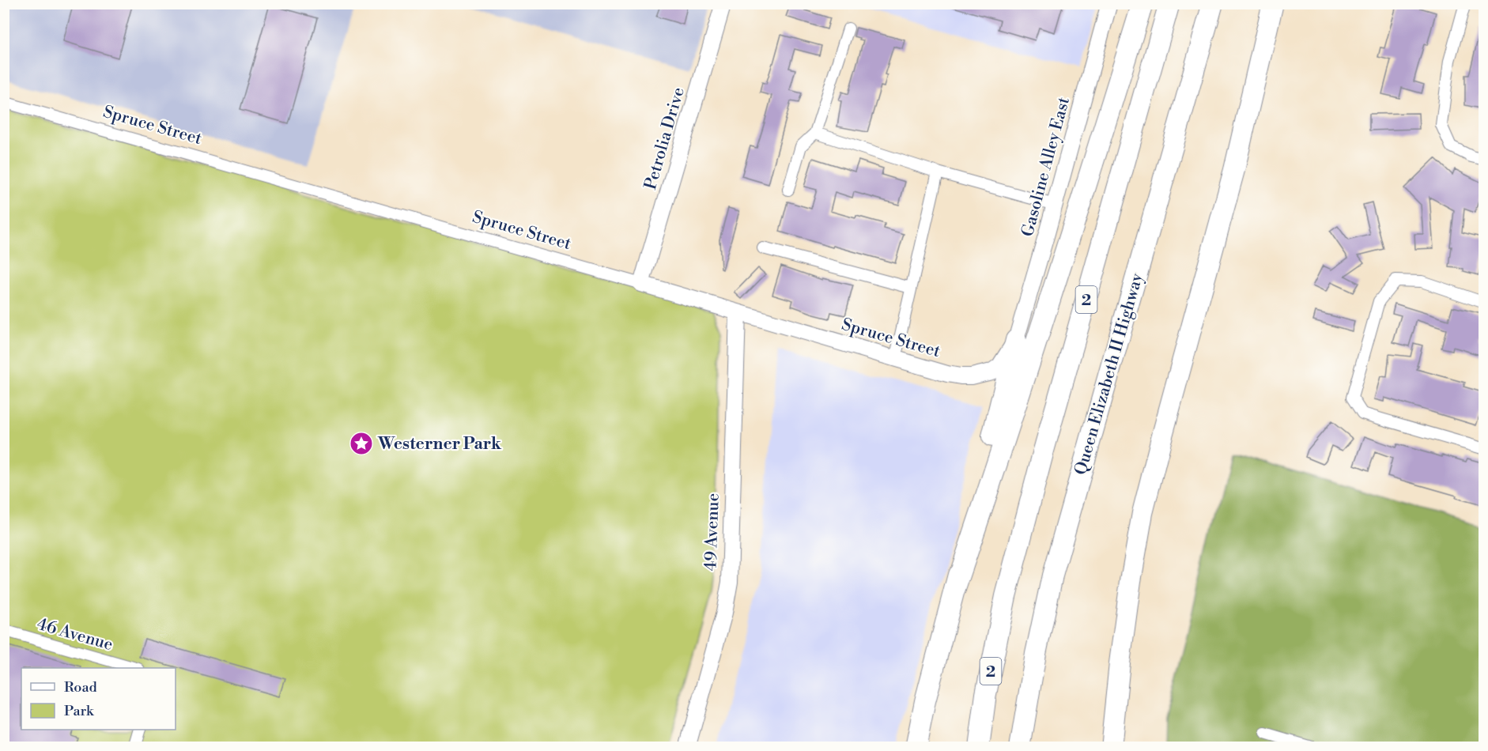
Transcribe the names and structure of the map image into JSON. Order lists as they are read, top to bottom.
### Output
{
  "streets": {
    "highway": ["2", "Queen Elizabeth II Highway"],
    "street": [
      "Spruce Street",
      "Petrolia Drive",
      "Gasoline Alley East",
      "49 Avenue",
      "46 Avenue"
    ]
  },
  "crossings": [
    ["Spruce Street", "Petrolia Drive"],
    ["Spruce Street", "Gasoline Alley East"],
    ["Spruce Street", "49 Avenue"]
  ],
  "places": {
    "place": ["Westerner Park"]
  },
  "legend": ["Road", "Park"]
}
